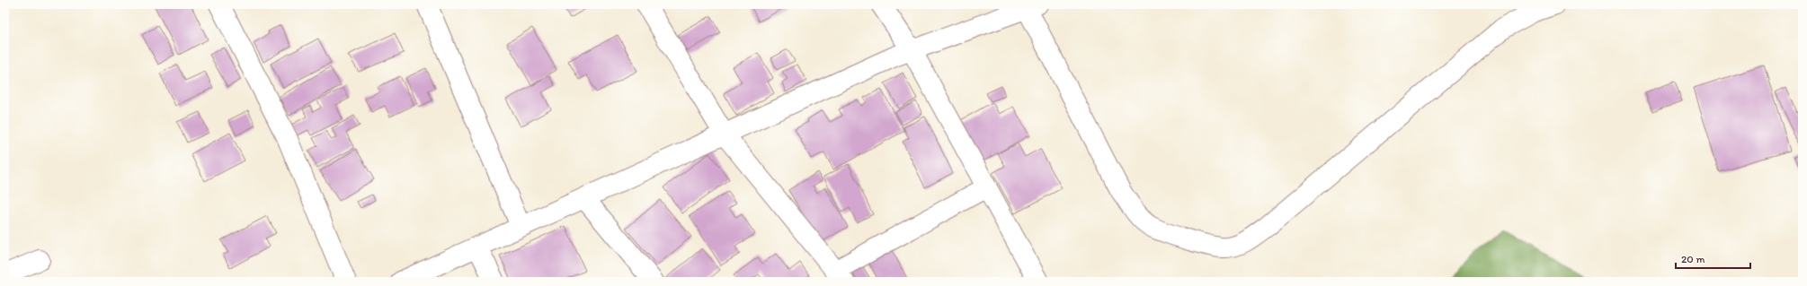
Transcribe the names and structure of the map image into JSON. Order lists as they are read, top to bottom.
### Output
{
  "scale_bar": "20 m"
}
